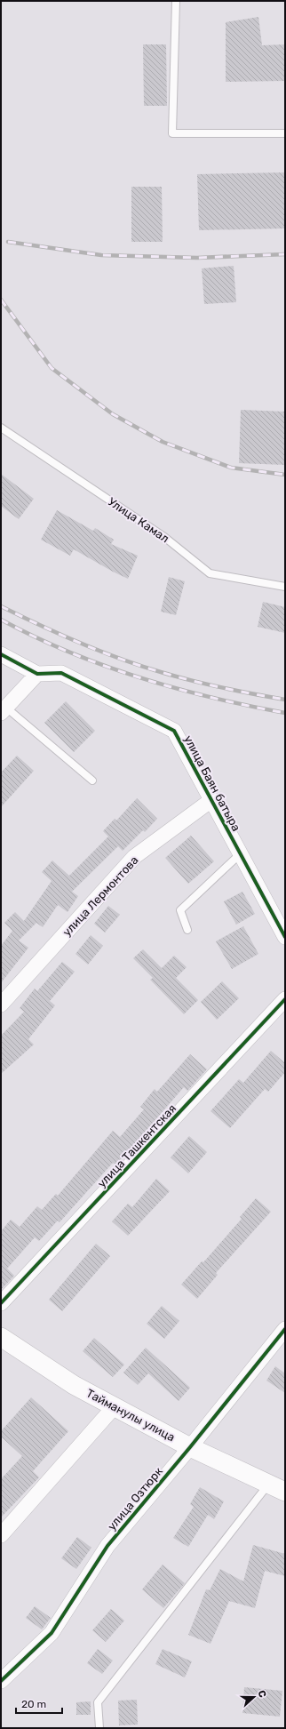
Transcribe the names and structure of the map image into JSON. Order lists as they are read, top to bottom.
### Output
{
  "streets": {
    "street": [
      "улица Баян батыра",
      "улица Лермонтова",
      "улица Ташкентская",
      "Тайманулы улица",
      "улица Озтюрк"
    ],
    "lane": ["Улица Камал"]
  },
  "crossings": [
    ["улица Баян батыра", "улица Лермонтова"],
    ["Тайманулы улица", "улица Озтюрк"]
  ],
  "scale_bar": "20 m",
  "north": "right"
}
